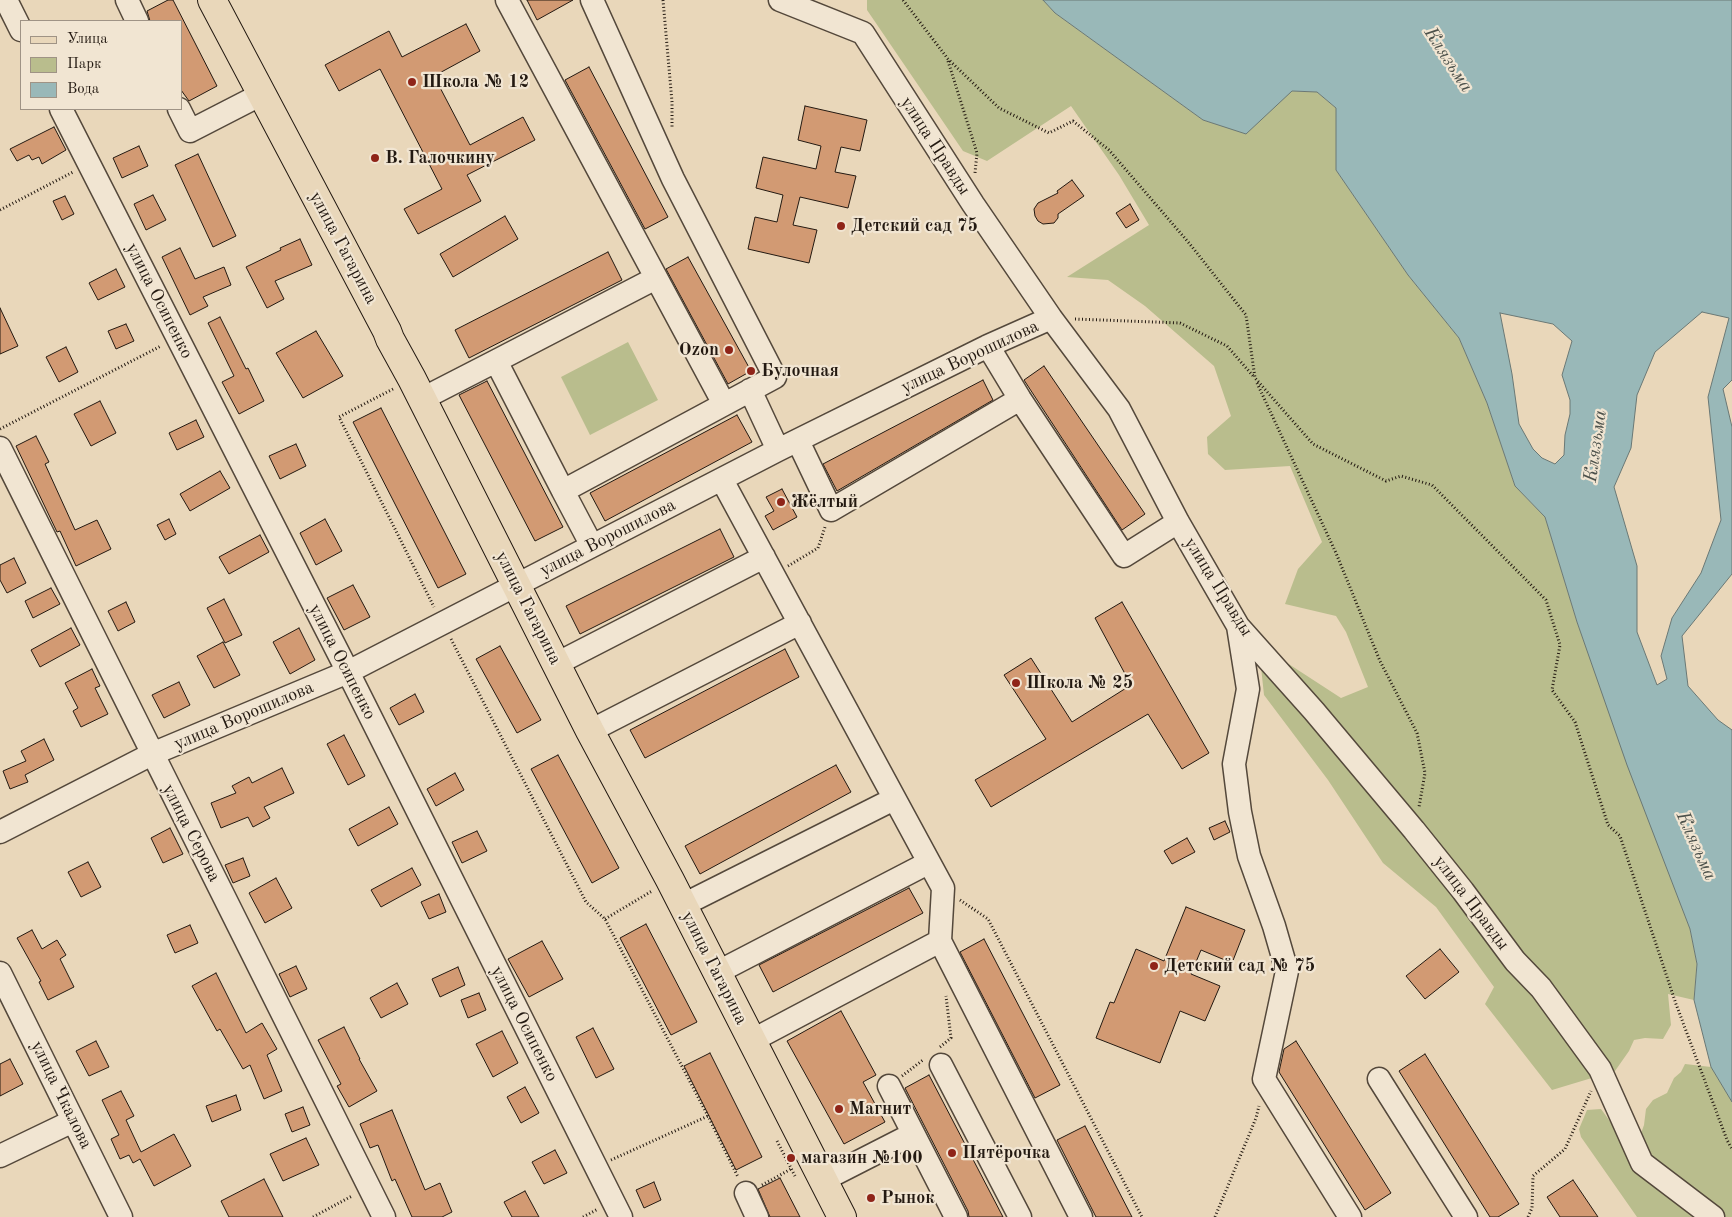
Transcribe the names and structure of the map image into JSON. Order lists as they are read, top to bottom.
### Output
{
  "streets": {
    "main road": ["улица Гагарина"],
    "street": [
      "улица Правды",
      "улица Осипенко",
      "улица Ворошилова",
      "улица Серова",
      "улица Чкалова"
    ]
  },
  "crossings": [
    ["улица Правды", "улица Ворошилова"],
    ["улица Гагарина", "улица Ворошилова"],
    ["улица Осипенко", "улица Ворошилова"],
    ["улица Ворошилова", "улица Серова"]
  ],
  "water": ["Клязьма"],
  "places": [
    "Школа № 12",
    "В. Галочкину",
    "Детский сад 75",
    "Ozon",
    "Булочная",
    "Жёлтый",
    "Школа № 25",
    "Детский сад № 75",
    "Магнит",
    "Пятёрочка",
    "магазин №100",
    "Рынок"
  ],
  "legend": ["Улица", "Парк", "Вода"]
}
